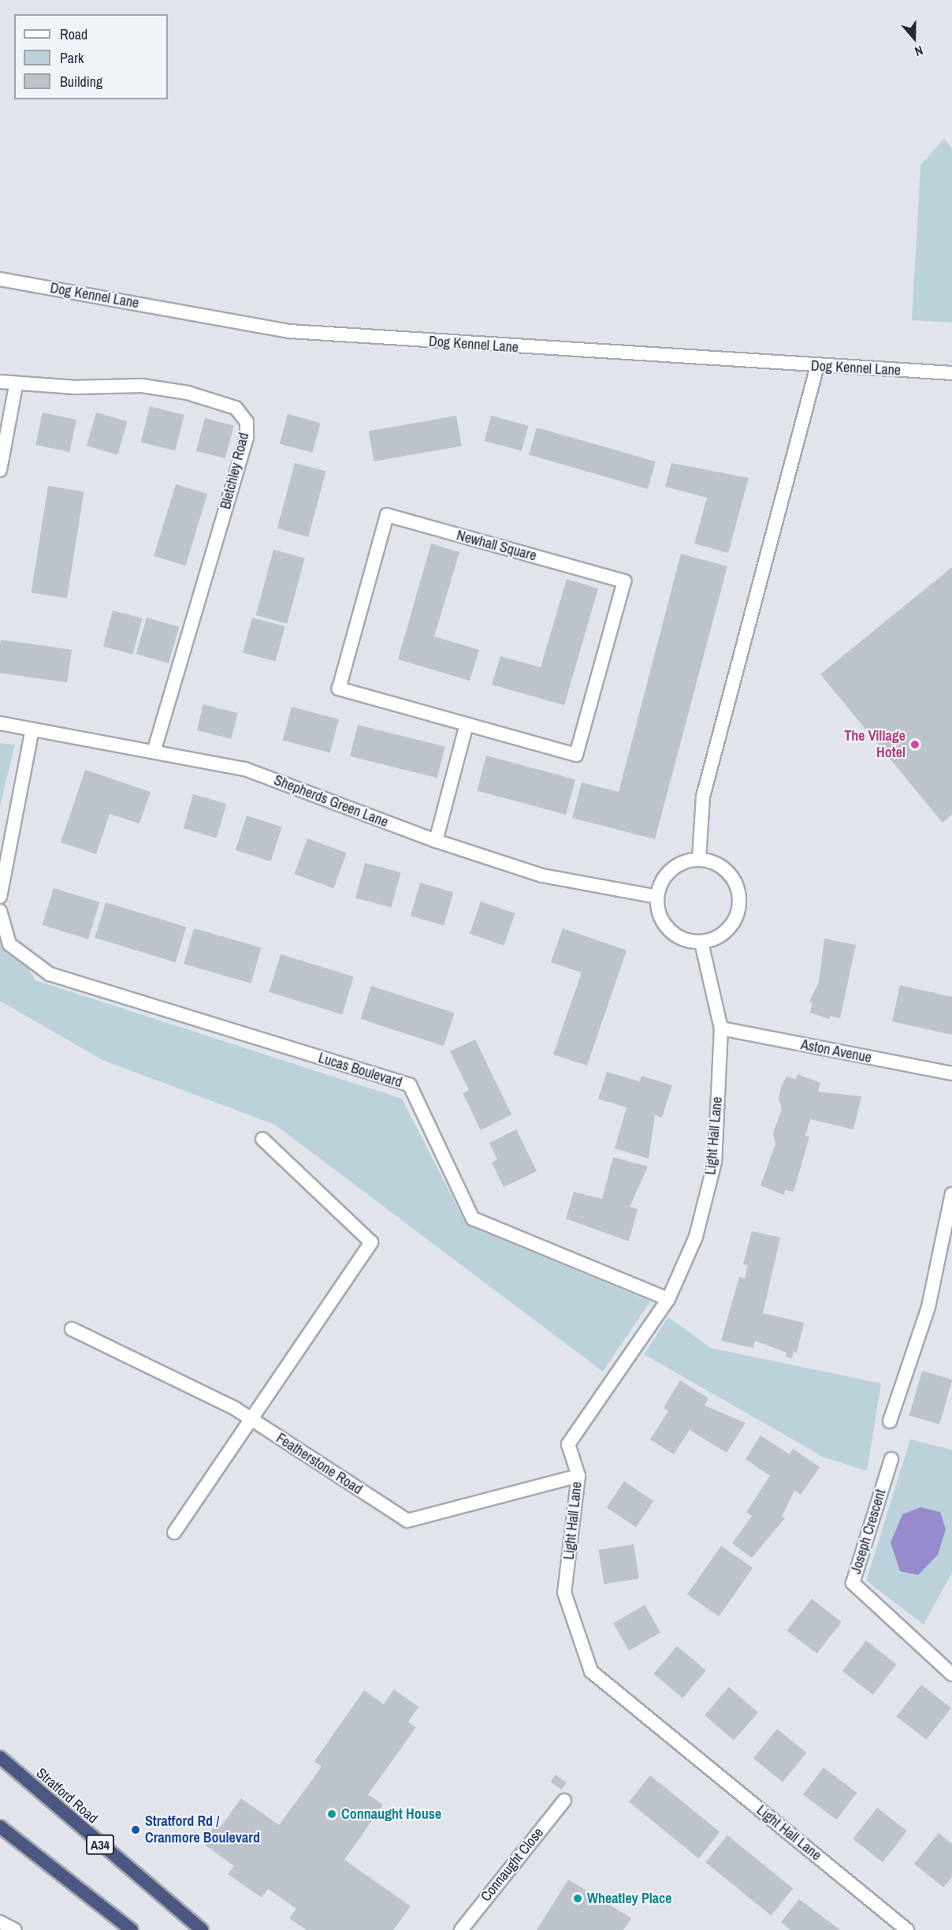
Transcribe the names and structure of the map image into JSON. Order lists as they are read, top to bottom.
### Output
{
  "streets": {
    "highway": ["Stratford Road", "A34"],
    "street": [
      "Dog Kennel Lane",
      "Bletchley Road",
      "Newhall Square",
      "Shepherds Green Lane",
      "Aston Avenue",
      "Lucas Boulevard",
      "Light Hall Lane",
      "Featherstone Road",
      "Joseph Crescent",
      "Connaught Close"
    ]
  },
  "crossings": [
    ["Bletchley Road", "Shepherds Green Lane"],
    ["Shepherds Green Lane", "Light Hall Lane"],
    ["Aston Avenue", "Light Hall Lane"],
    ["Lucas Boulevard", "Light Hall Lane"],
    ["Light Hall Lane", "Featherstone Road"]
  ],
  "places": [
    "The Village Hotel",
    "Connaught House",
    "Stratford Rd / Cranmore Boulevard",
    "Wheatley Place"
  ],
  "legend": ["Road", "Park", "Building"],
  "north": "bottom"
}
